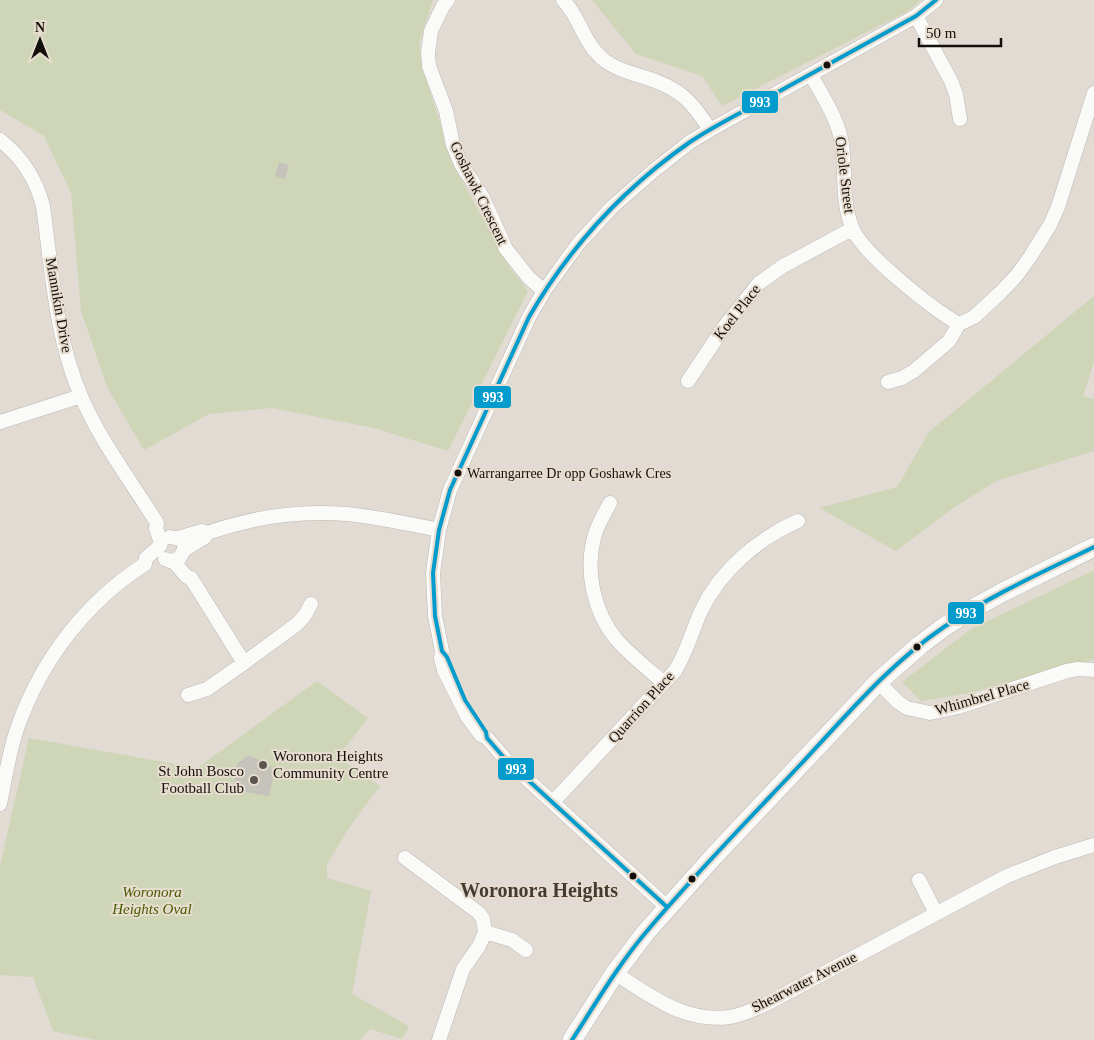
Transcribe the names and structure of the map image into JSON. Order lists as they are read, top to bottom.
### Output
{
  "streets": {
    "street": [
      "Oriole Street",
      "Goshawk Crescent",
      "Mannikin Drive",
      "Koel Place",
      "Whimbrel Place",
      "Quarrion Place",
      "Shearwater Avenue"
    ]
  },
  "crossings": [
    ["Oriole Street", "Koel Place"]
  ],
  "districts": ["Woronora Heights"],
  "parks": ["Woronora Heights Oval"],
  "places": ["Warrangarree Dr opp Goshawk Cres", "Woronora Heights Community Centre", "St John Bosco Football Club"],
  "lines": ["transit line 993"],
  "scale_bar": "50 m",
  "north": "top"
}
